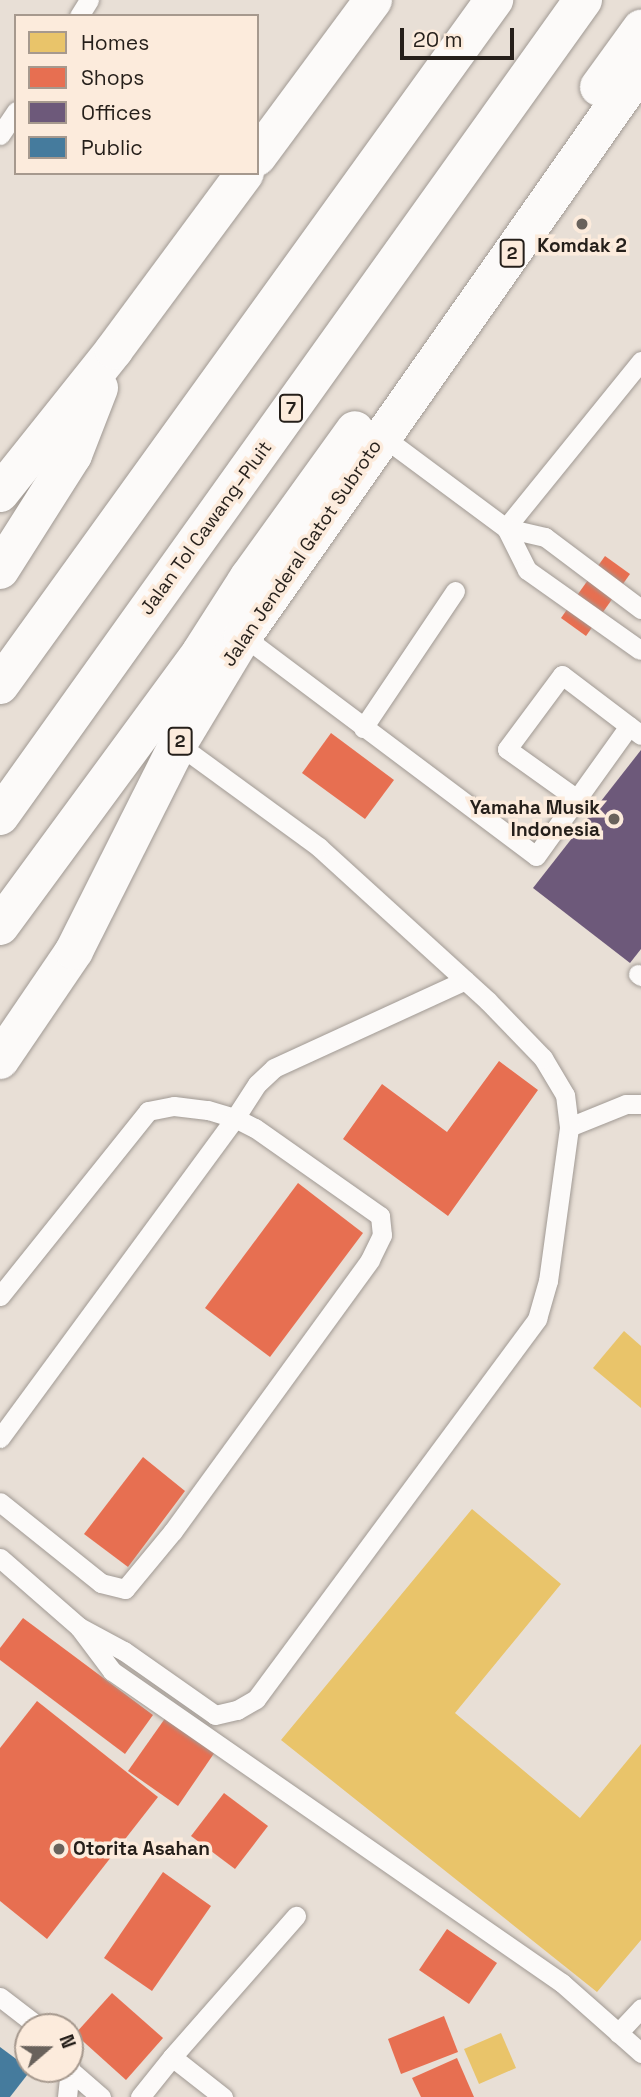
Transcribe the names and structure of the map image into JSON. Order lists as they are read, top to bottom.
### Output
{
  "streets": {
    "highway": [
      "2",
      "7",
      "Jalan Tol Cawang–Pluit",
      "Jalan Jenderal Gatot Subroto"
    ]
  },
  "places": ["Komdak 2", "Yamaha Musik Indonesia", "Otorita Asahan"],
  "legend": [
    "Homes",
    "Shops",
    "Offices",
    "Public"
  ],
  "scale_bar": "20 m",
  "north": "right"
}
